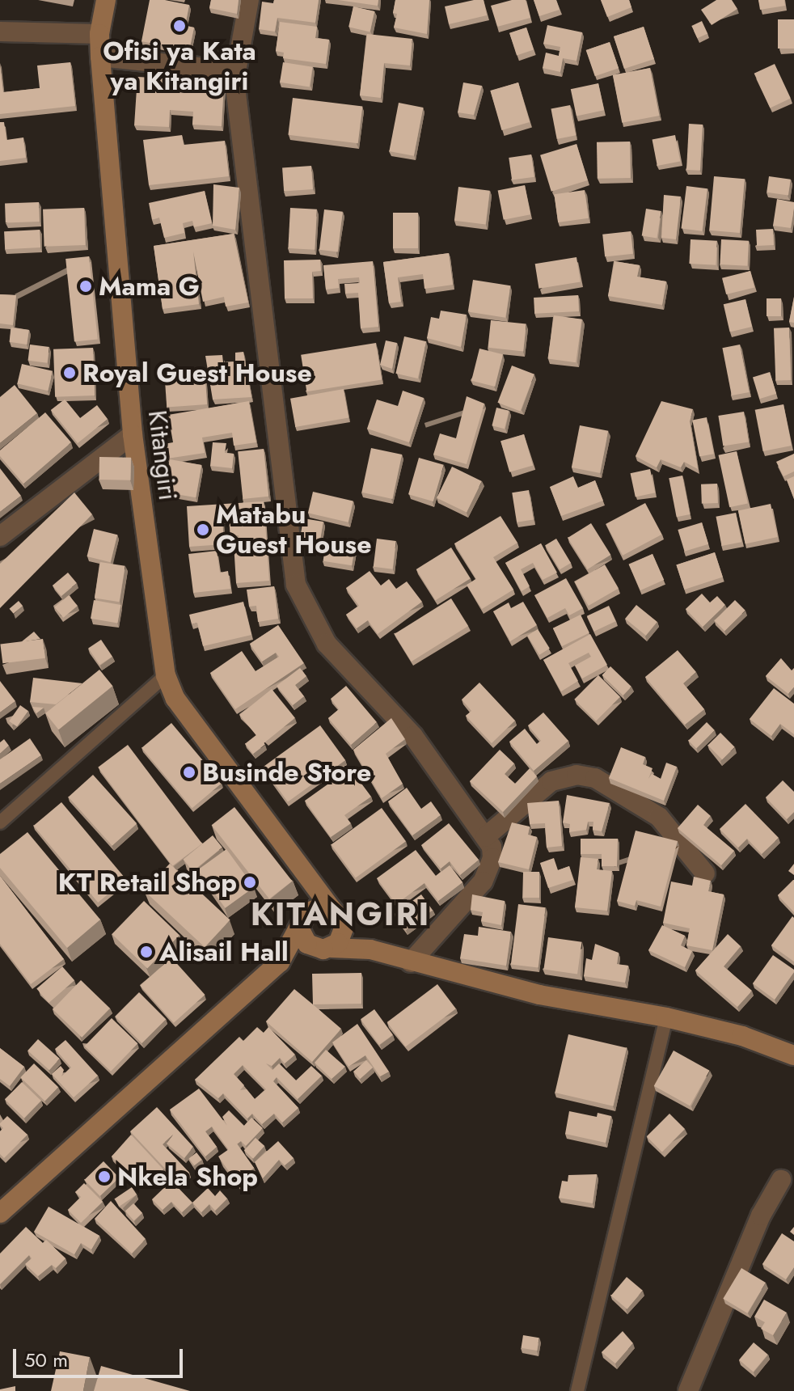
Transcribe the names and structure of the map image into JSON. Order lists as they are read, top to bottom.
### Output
{
  "streets": {
    "main road": ["Kitangiri"]
  },
  "districts": ["KITANGIRI"],
  "places": [
    "Ofisi ya Kata ya Kitangiri",
    "Mama G",
    "Royal Guest House",
    "Matabu Guest House",
    "Businde Store",
    "KT Retail Shop",
    "Alisail Hall",
    "Nkela Shop"
  ],
  "scale_bar": "50 m"
}
